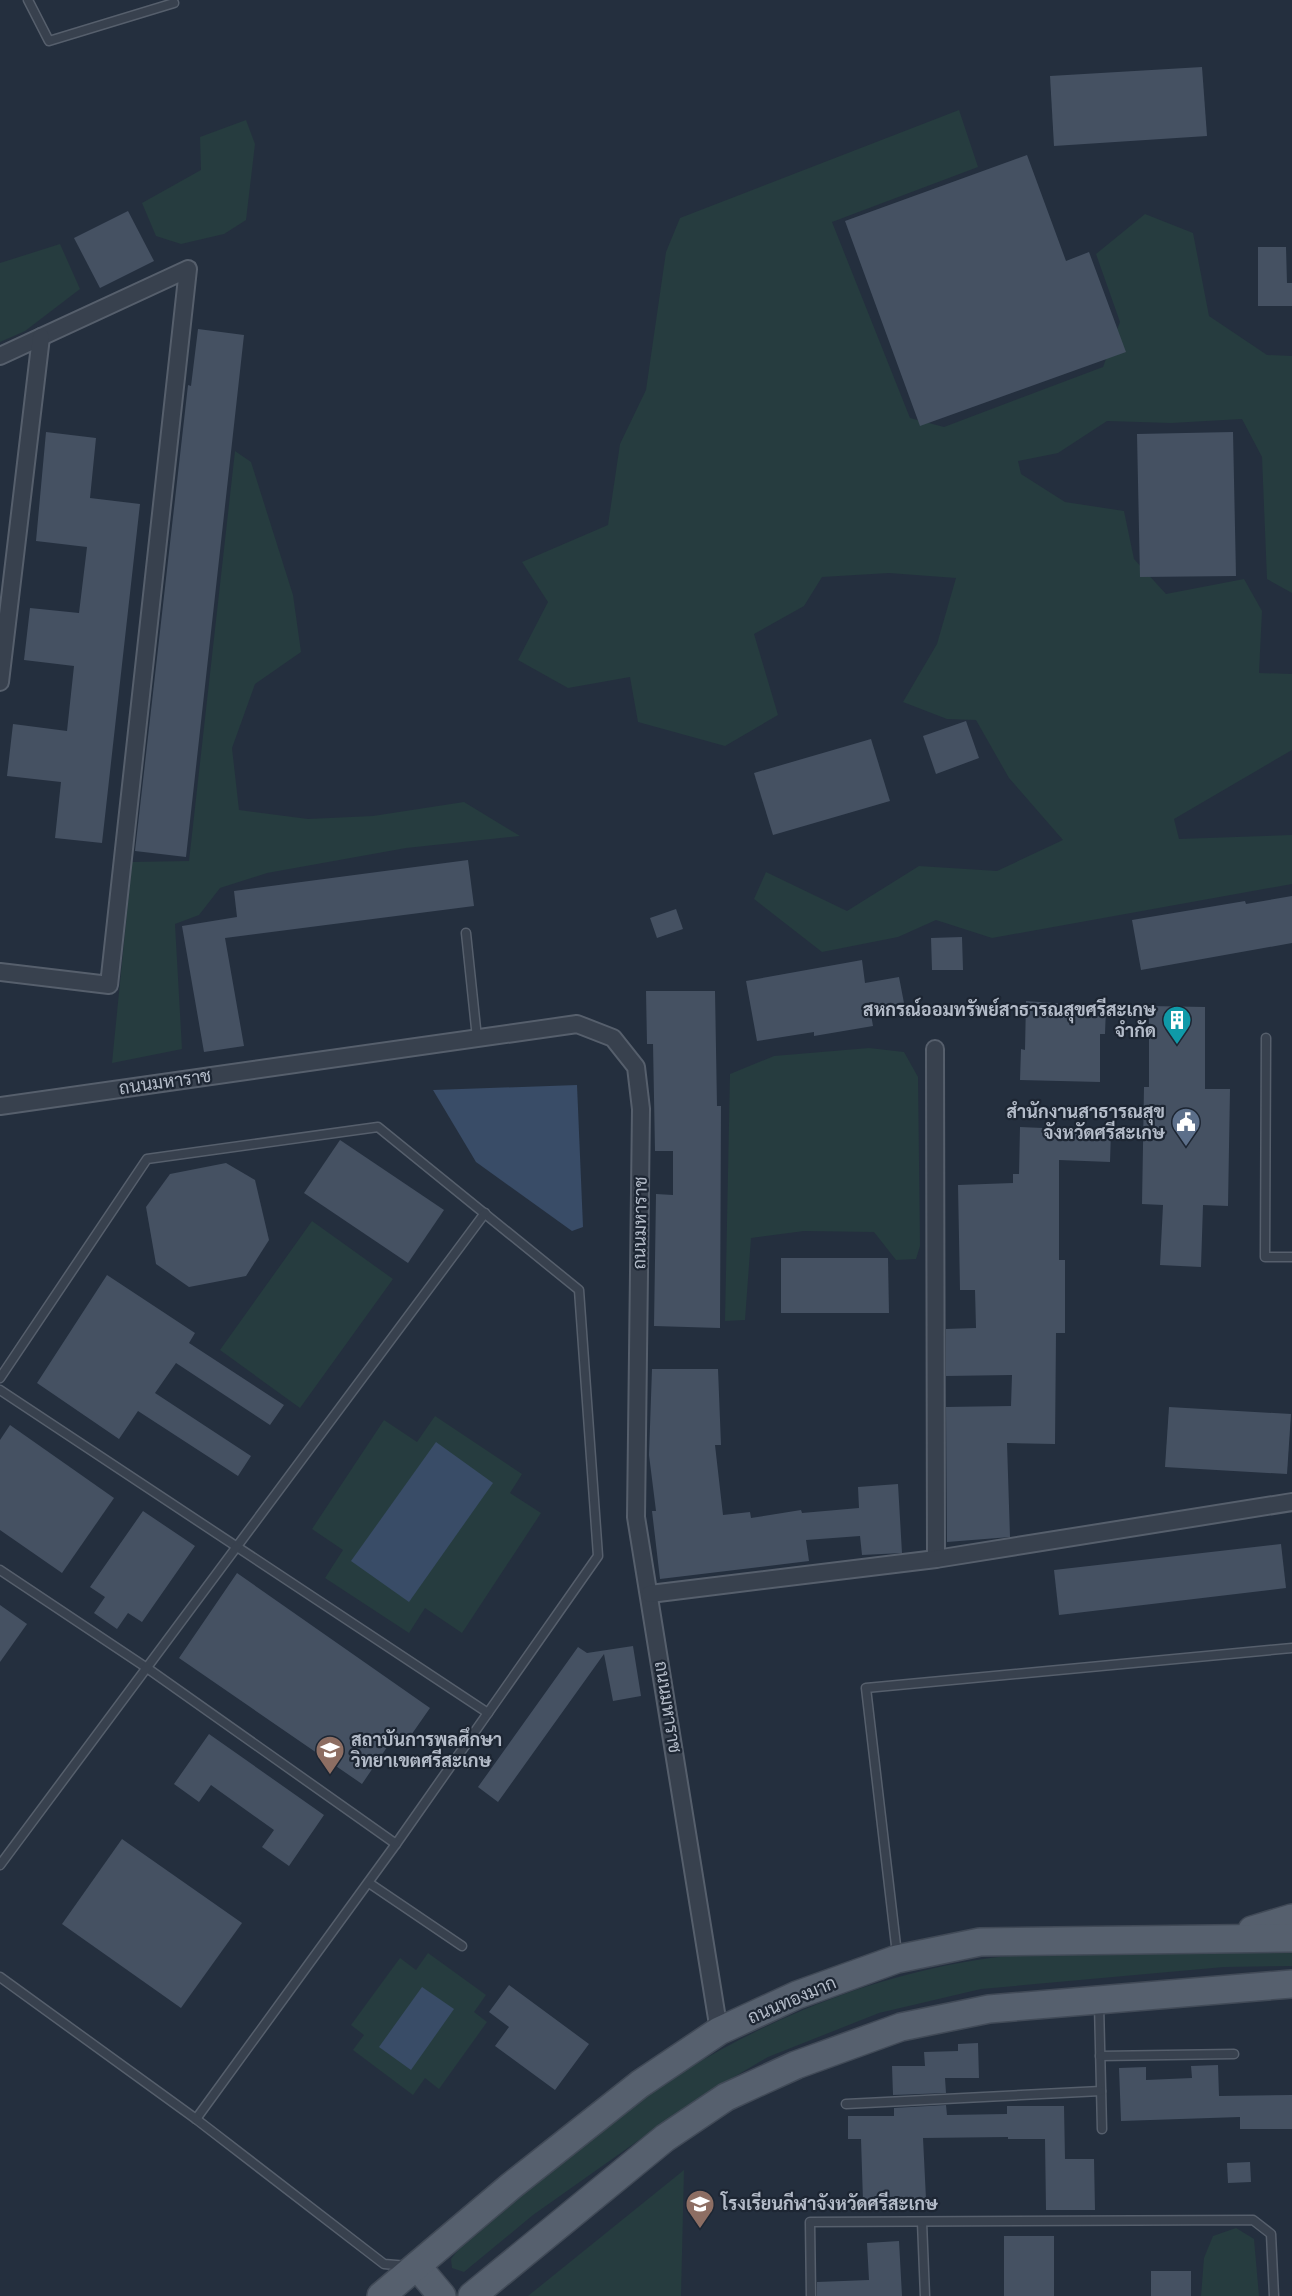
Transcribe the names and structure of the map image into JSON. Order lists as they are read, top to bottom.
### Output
{
  "streets": {
    "main road": ["ถนนทองมาก"],
    "street": ["ถนนมหาราช"]
  },
  "crossings": [
    ["ถนนมหาราช", "ถนนทองมาก"]
  ],
  "places": {
    "building": ["สหกรณ์ออมทรัพย์สาธารณสุขศรีสะเกษ จำกัด"],
    "public building": ["สำนักงานสาธารณสุข จังหวัดศรีสะเกษ"],
    "school or university": ["สถาบันการพลศึกษา วิทยาเขตศรีสะเกษ", "โรงเรียนกีฬาจังหวัดศรีสะเกษ"]
  }
}
